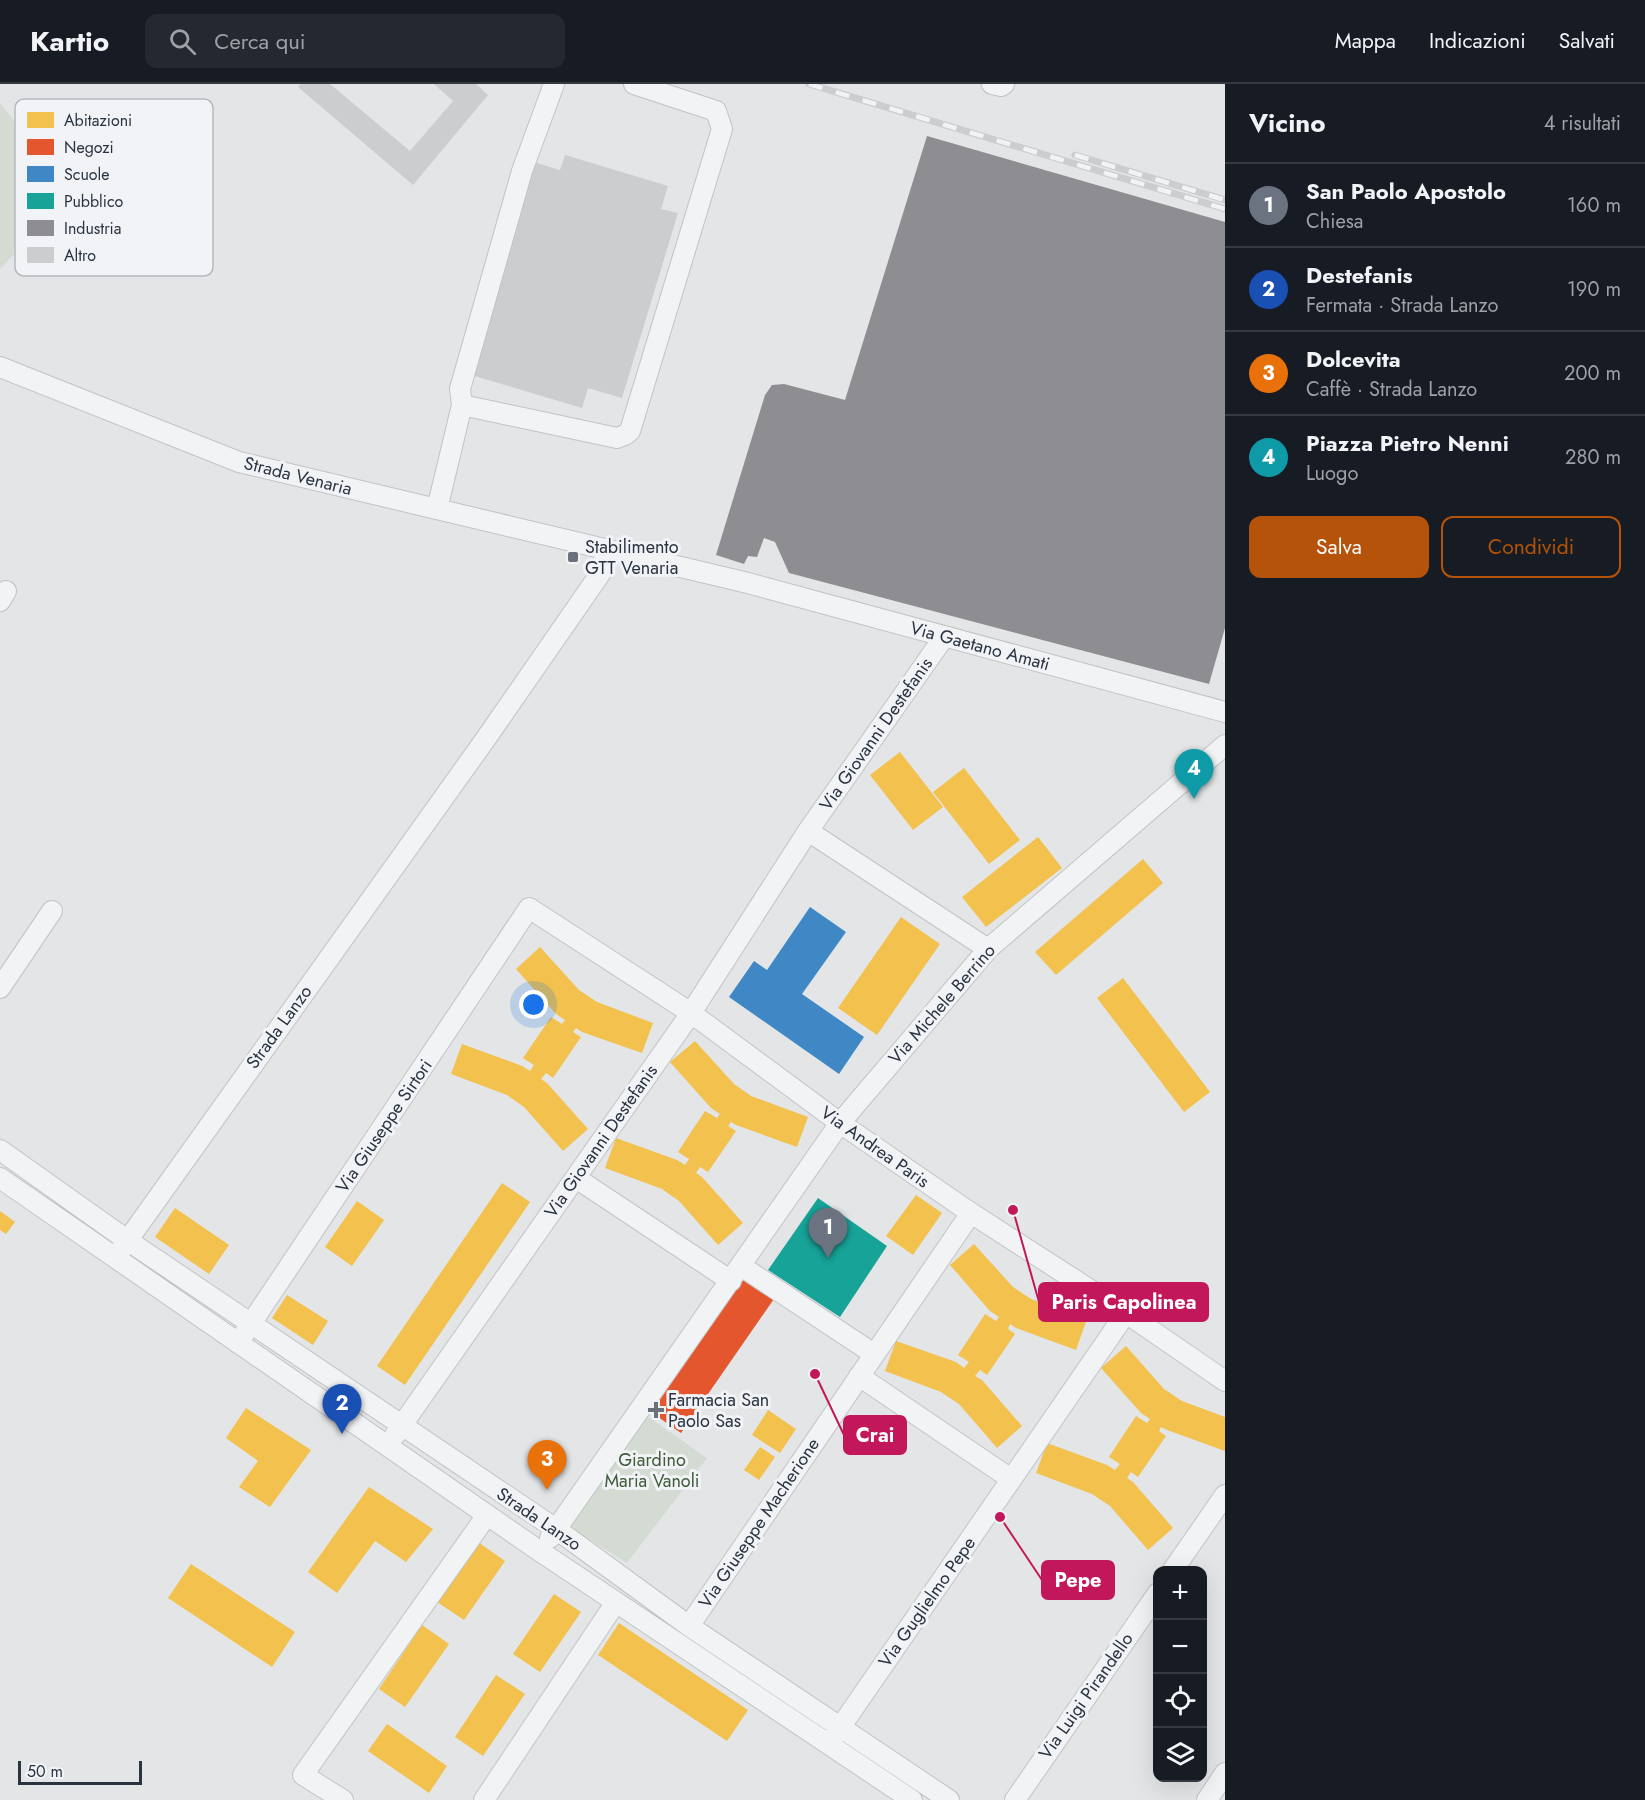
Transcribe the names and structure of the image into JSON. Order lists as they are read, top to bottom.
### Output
{
  "streets": {
    "street": [
      "Strada Venaria",
      "Via Gaetano Amati",
      "Via Giovanni Destefanis",
      "Via Michele Berrino",
      "Strada Lanzo",
      "Via Giuseppe Sirtori",
      "Via Andrea Paris",
      "Via Giuseppe Macherione",
      "Via Guglielmo Pepe",
      "Via Luigi Pirandello"
    ]
  },
  "crossings": [
    ["Strada Venaria", "Via Gaetano Amati"],
    ["Strada Venaria", "Strada Lanzo"],
    ["Via Gaetano Amati", "Via Giovanni Destefanis"],
    ["Via Giovanni Destefanis", "Strada Lanzo"],
    ["Via Giovanni Destefanis", "Via Andrea Paris"],
    ["Via Michele Berrino", "Strada Lanzo"],
    ["Via Michele Berrino", "Via Andrea Paris"],
    ["Strada Lanzo", "Via Giuseppe Sirtori"],
    ["Strada Lanzo", "Via Giuseppe Macherione"],
    ["Strada Lanzo", "Via Guglielmo Pepe"],
    ["Via Giuseppe Sirtori", "Via Andrea Paris"],
    ["Via Andrea Paris", "Via Giuseppe Macherione"],
    ["Via Andrea Paris", "Via Guglielmo Pepe"]
  ],
  "parks": ["Giardino Maria Vanoli"],
  "places": {
    "transit": ["Stabilimento GTT Venaria"],
    "other": ["Paris Capolinea", "Crai", "Pepe"],
    "health": ["Farmacia San Paolo Sas"]
  },
  "legend": [
    "Abitazioni",
    "Negozi",
    "Scuole",
    "Pubblico",
    "Industria",
    "Altro"
  ],
  "scale_bar": "50 m",
  "page": {
    "header": "Kartio",
    "search": "Cerca qui",
    "nav": ["Mappa", "Indicazioni", "Salvati"],
    "heading": ["Vicino", "4 risultati"],
    "list": [
      {
        "mark": "1",
        "name": "San Paolo Apostolo",
        "note": "Chiesa",
        "value": "160 m"
      },
      {
        "mark": "2",
        "name": "Destefanis",
        "note": "Fermata · Strada Lanzo",
        "value": "190 m"
      },
      {
        "mark": "3",
        "name": "Dolcevita",
        "note": "Caffè · Strada Lanzo",
        "value": "200 m"
      },
      {
        "mark": "4",
        "name": "Piazza Pietro Nenni",
        "note": "Luogo",
        "value": "280 m"
      }
    ],
    "buttons": ["Salva", "Condividi"],
    "pins": [
      "4",
      "1",
      "2",
      "3"
    ],
    "map_buttons": ["+", "−"],
    "scale": "50 m"
  }
}
